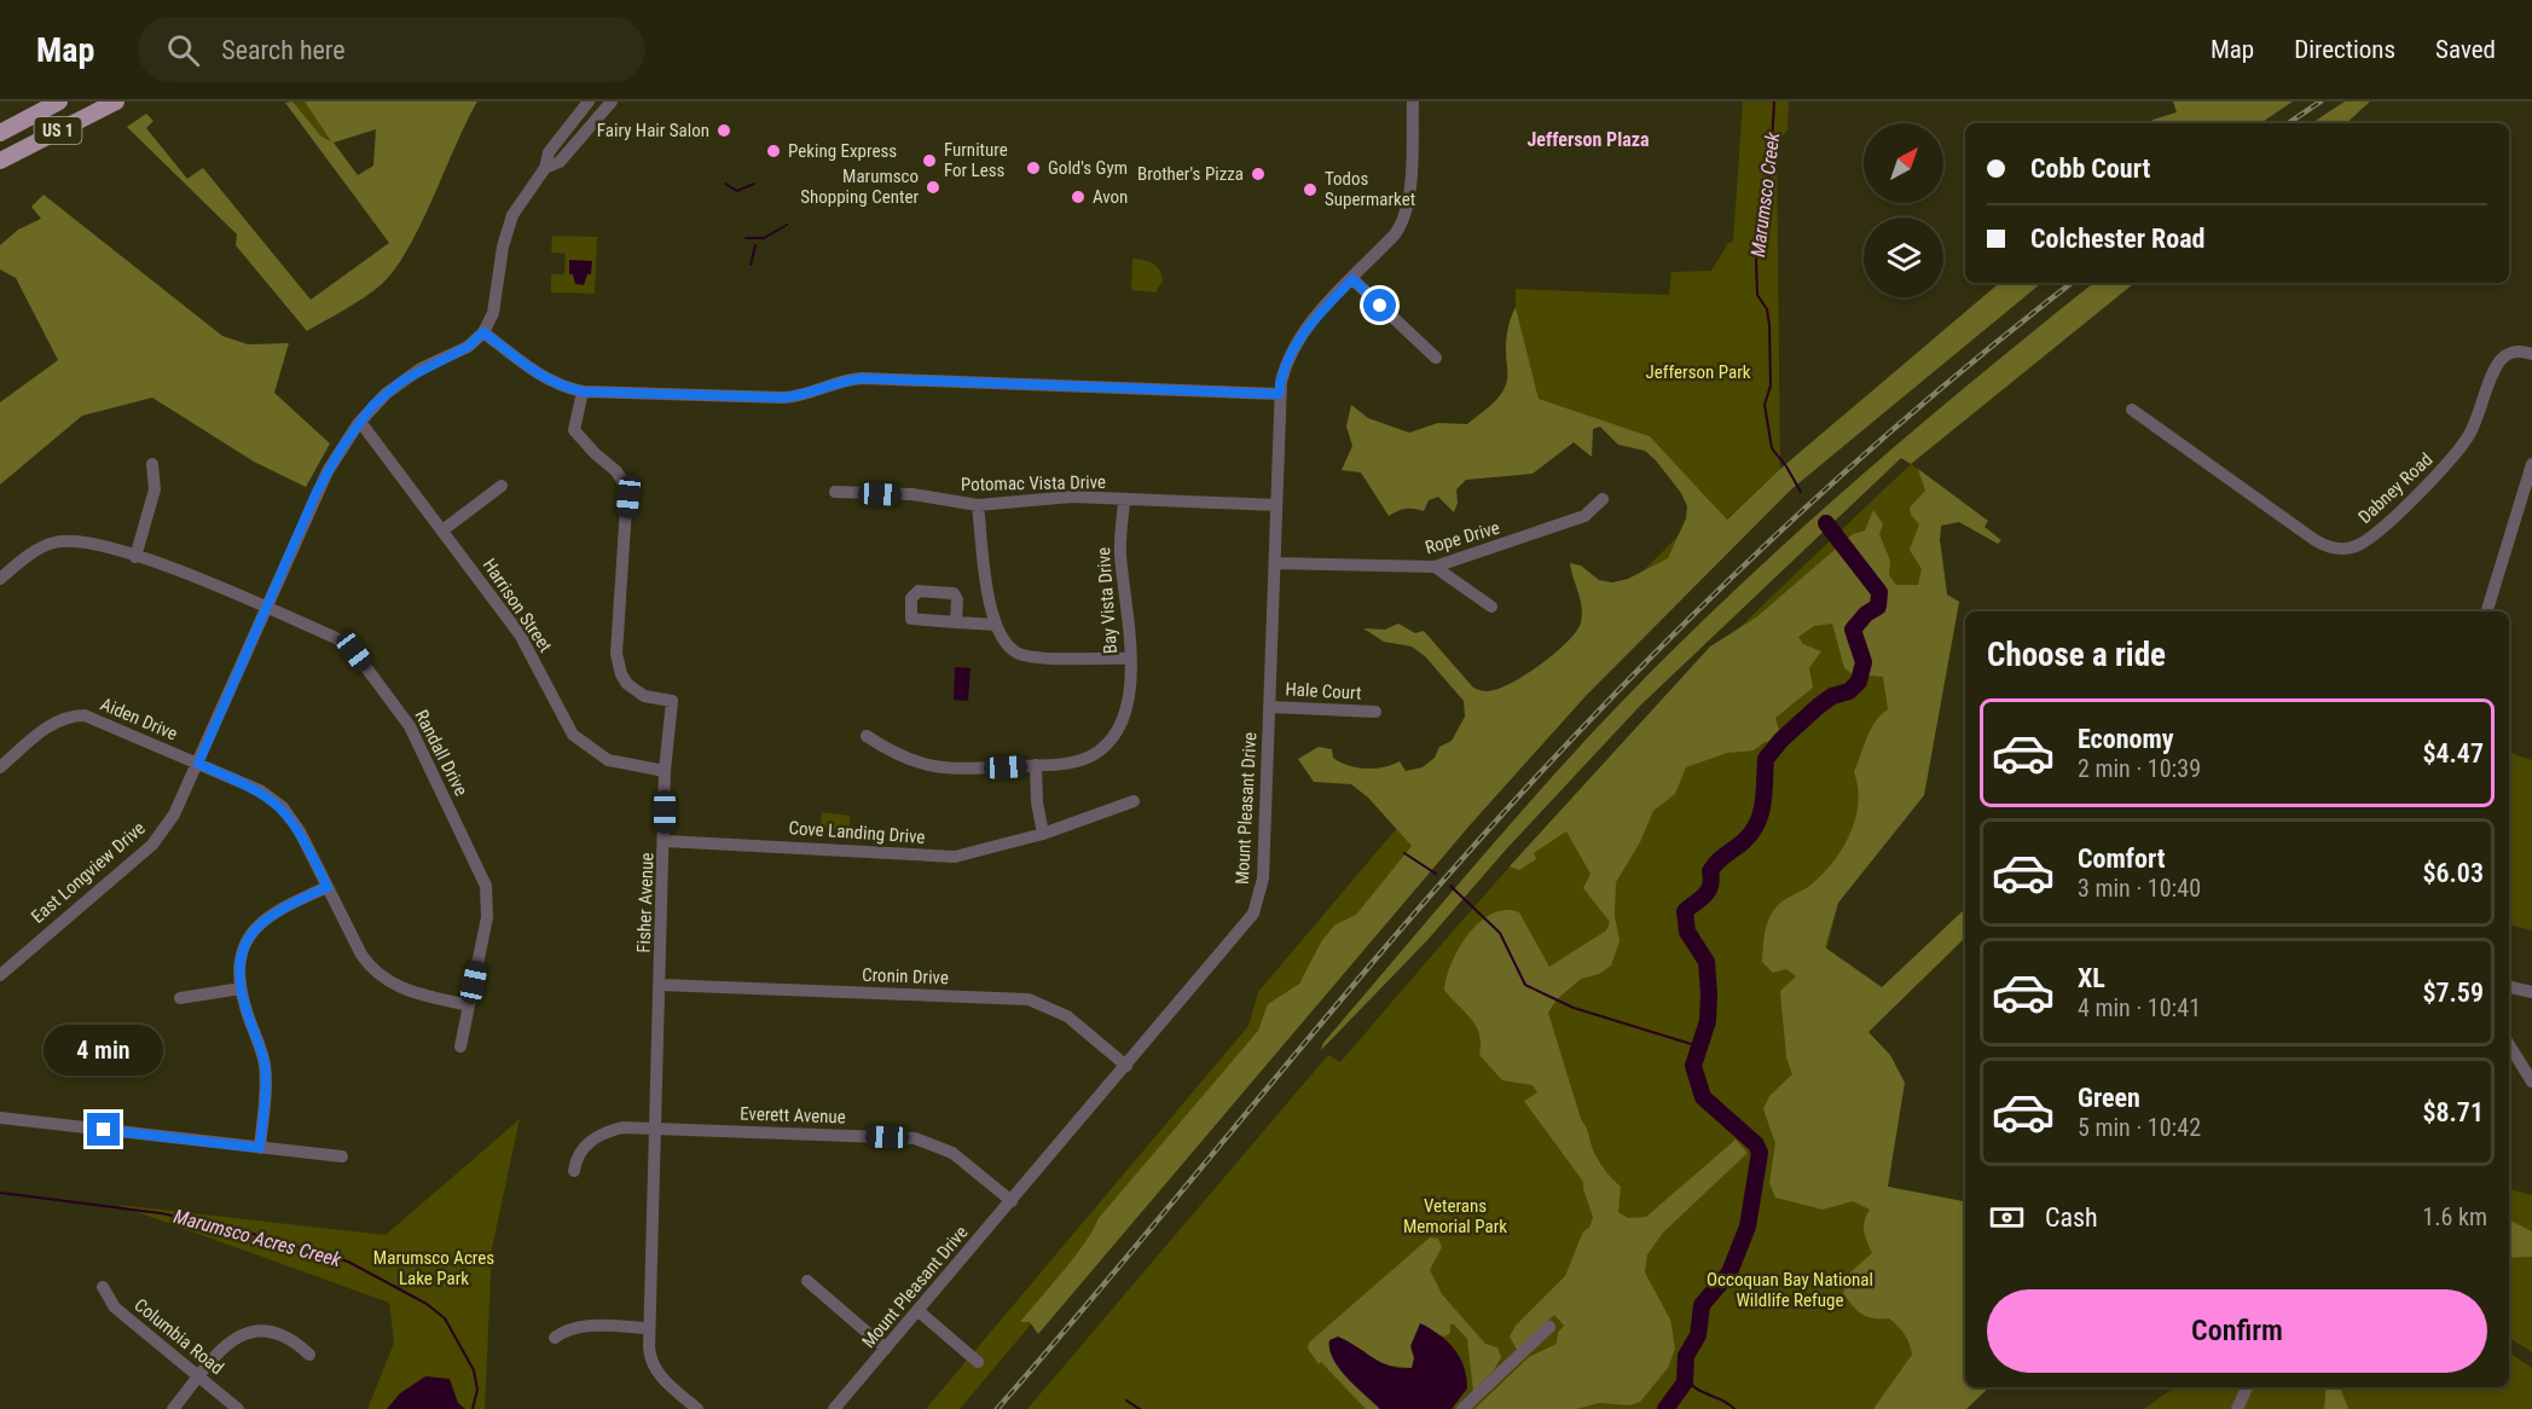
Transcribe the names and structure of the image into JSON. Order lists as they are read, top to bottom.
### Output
{
  "streets": {
    "main road": ["US 1"],
    "street": [
      "Potomac Vista Drive",
      "Dabney Road",
      "Rope Drive",
      "Bay Vista Drive",
      "Harrison Street",
      "Hale Court",
      "Aiden Drive",
      "Randall Drive",
      "Mount Pleasant Drive",
      "Cove Landing Drive",
      "East Longview Drive",
      "Fisher Avenue",
      "Cronin Drive",
      "Everett Avenue",
      "Columbia Road"
    ]
  },
  "crossings": [
    ["Potomac Vista Drive", "Bay Vista Drive"],
    ["Potomac Vista Drive", "Mount Pleasant Drive"],
    ["Rope Drive", "Mount Pleasant Drive"],
    ["Harrison Street", "East Longview Drive"],
    ["Harrison Street", "Fisher Avenue"],
    ["Hale Court", "Mount Pleasant Drive"],
    ["Aiden Drive", "Randall Drive"],
    ["Aiden Drive", "East Longview Drive"],
    ["Randall Drive", "East Longview Drive"],
    ["Mount Pleasant Drive", "Cronin Drive"],
    ["Mount Pleasant Drive", "Everett Avenue"],
    ["Cove Landing Drive", "Fisher Avenue"],
    ["Fisher Avenue", "Cronin Drive"],
    ["Fisher Avenue", "Everett Avenue"]
  ],
  "districts": ["Jefferson Plaza"],
  "water": ["Marumsco Creek", "Marumsco Acres Creek"],
  "parks": [
    "Jefferson Park",
    "Veterans Memorial Park",
    "Marumsco Acres Lake Park",
    "Occoquan Bay National Wildlife Refuge"
  ],
  "places": [
    "Fairy Hair Salon",
    "Peking Express",
    "Furniture For Less",
    "Gold's Gym",
    "Brother's Pizza",
    "Marumsco Shopping Center",
    "Todos Supermarket",
    "Avon"
  ],
  "north": "top right",
  "page": {
    "header": "Map",
    "search": "Search here",
    "nav": ["Map", "Directions", "Saved"],
    "banner": ["Cobb Court", "Colchester Road"],
    "heading": "Choose a ride",
    "list": [
      {
        "name": "Economy",
        "note": "2 min · 10:39",
        "value": "$4.47"
      },
      {
        "name": "Comfort",
        "note": "3 min · 10:40",
        "value": "$6.03"
      },
      {
        "name": "XL",
        "note": "4 min · 10:41",
        "value": "$7.59"
      },
      {
        "name": "Green",
        "note": "5 min · 10:42",
        "value": "$8.71"
      }
    ],
    "bubble": "4 min",
    "pay": ["Cash", "1.6 km"],
    "buttons": "Confirm"
  }
}
